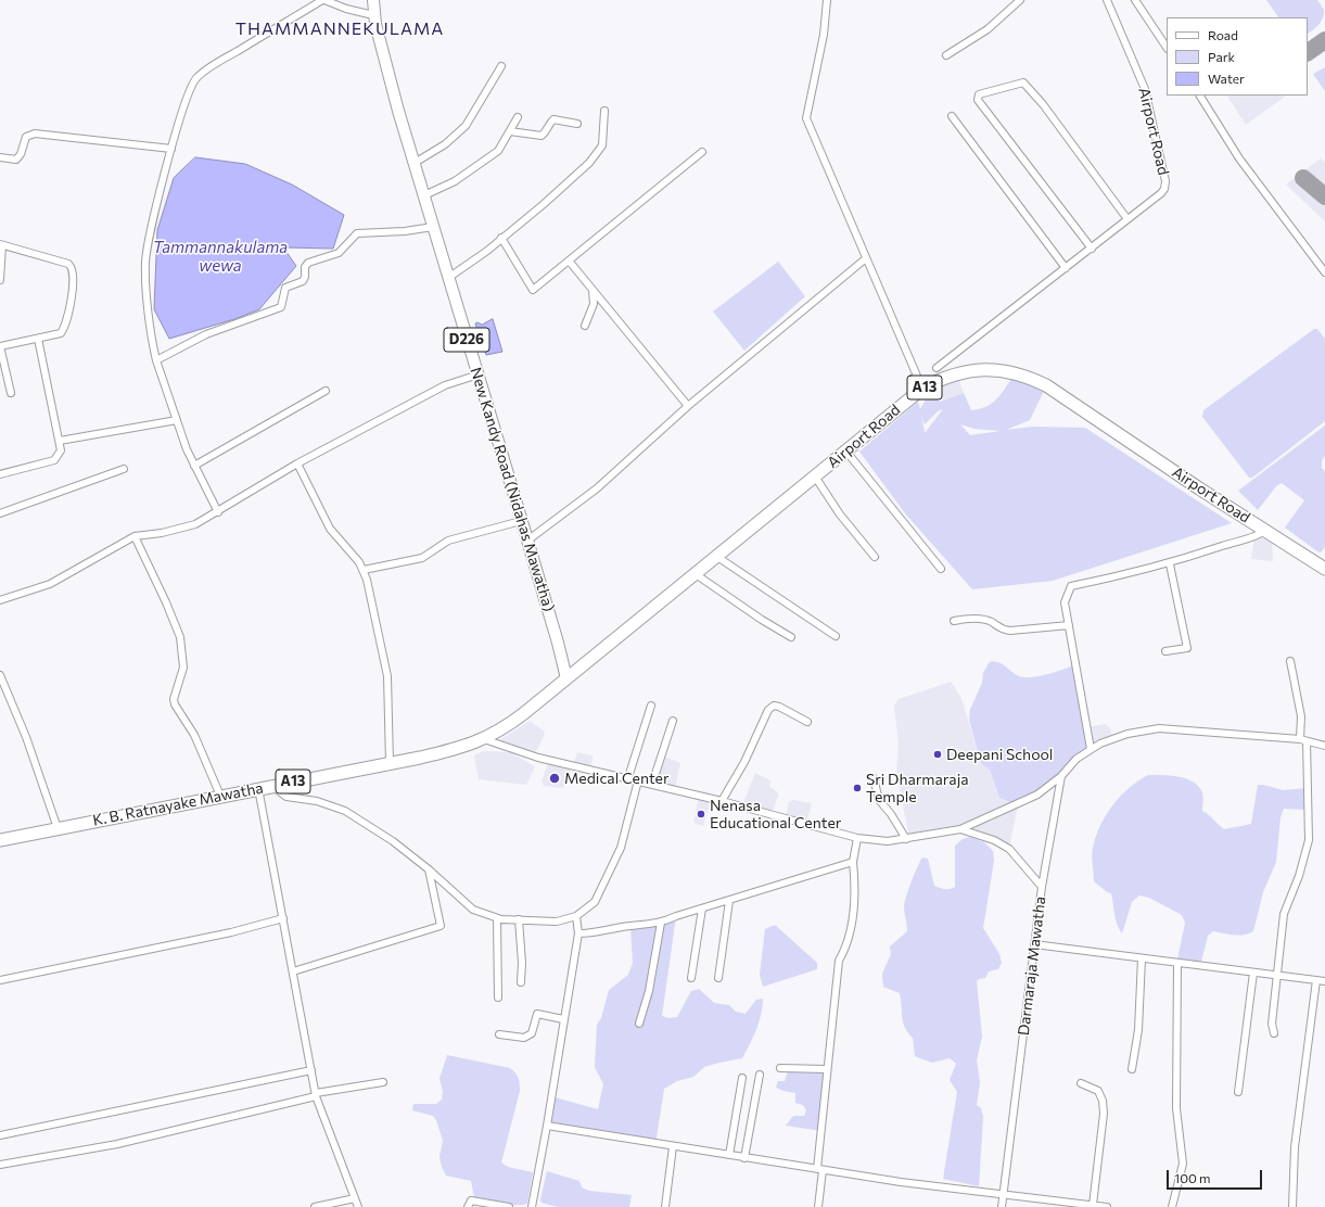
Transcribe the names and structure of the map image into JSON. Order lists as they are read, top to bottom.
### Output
{
  "streets": {
    "highway": ["Airport Road", "A13", "K. B. Ratnayake Mawatha"],
    "main road": ["D226", "New Kandy Road (Nidahas Mawatha)"],
    "street": ["Darmaraja Mawatha"]
  },
  "crossings": [
    ["Airport Road", "New Kandy Road (Nidahas Mawatha)"],
    ["Airport Road", "K. B. Ratnayake Mawatha"],
    ["New Kandy Road (Nidahas Mawatha)", "K. B. Ratnayake Mawatha"],
    ["K. B. Ratnayake Mawatha", "Darmaraja Mawatha"]
  ],
  "districts": ["THAMMANNEKULAMA"],
  "water": ["Tammannakulama wewa"],
  "places": [
    "Deepani School",
    "Medical Center",
    "Sri Dharmaraja Temple",
    "Nenasa Educational Center"
  ],
  "legend": ["Road", "Park", "Water"],
  "scale_bar": "100 m"
}
